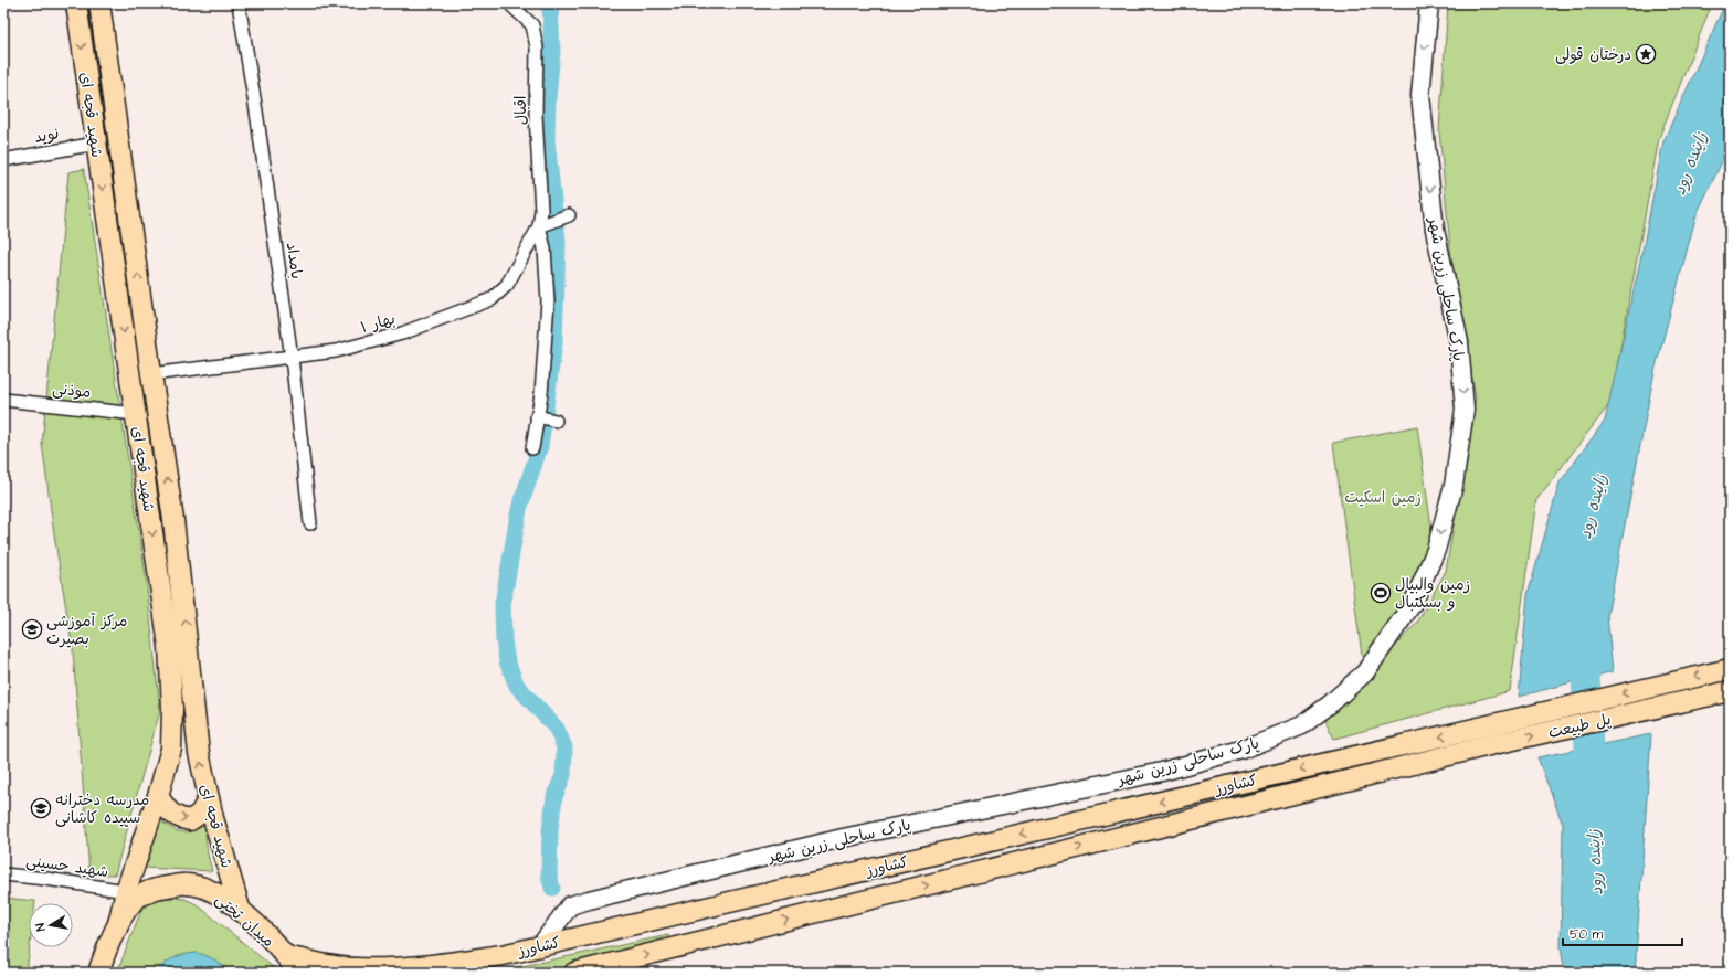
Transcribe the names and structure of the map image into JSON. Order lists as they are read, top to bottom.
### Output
{
  "streets": {
    "main road": [
      "شهید قجه ای",
      "پل طبیعت",
      "کشاورز",
      "میدان تختی"
    ],
    "street": [
      "اقبال",
      "نوید",
      "بامداد",
      "پارک ساحلی زرین شهر",
      "بهار ۱",
      "موذنی",
      "شهید حسینی"
    ]
  },
  "crossings": [
    ["اقبال", "بهار ۱"],
    ["شهید قجه ای", "نوید"],
    ["شهید قجه ای", "بهار ۱"],
    ["شهید قجه ای", "موذنی"],
    ["شهید قجه ای", "شهید حسینی"],
    ["شهید قجه ای", "میدان تختی"],
    ["بامداد", "بهار ۱"],
    ["پارک ساحلی زرین شهر", "کشاورز"],
    ["پل طبیعت", "کشاورز"],
    ["کشاورز", "میدان تختی"]
  ],
  "one_way": ["پارک ساحلی زرین شهر"],
  "water": ["زاینده رود"],
  "parks": ["زمین اسکیت"],
  "places": {
    "place": ["درختان قولی"],
    "sports": ["زمین والبیال و بسکتبال"],
    "school or university": ["مرکز آموزشی بصیرت", "مدرسه دخترانه سپیده کاشانی"]
  },
  "scale_bar": "50 m",
  "north": "left"
}
